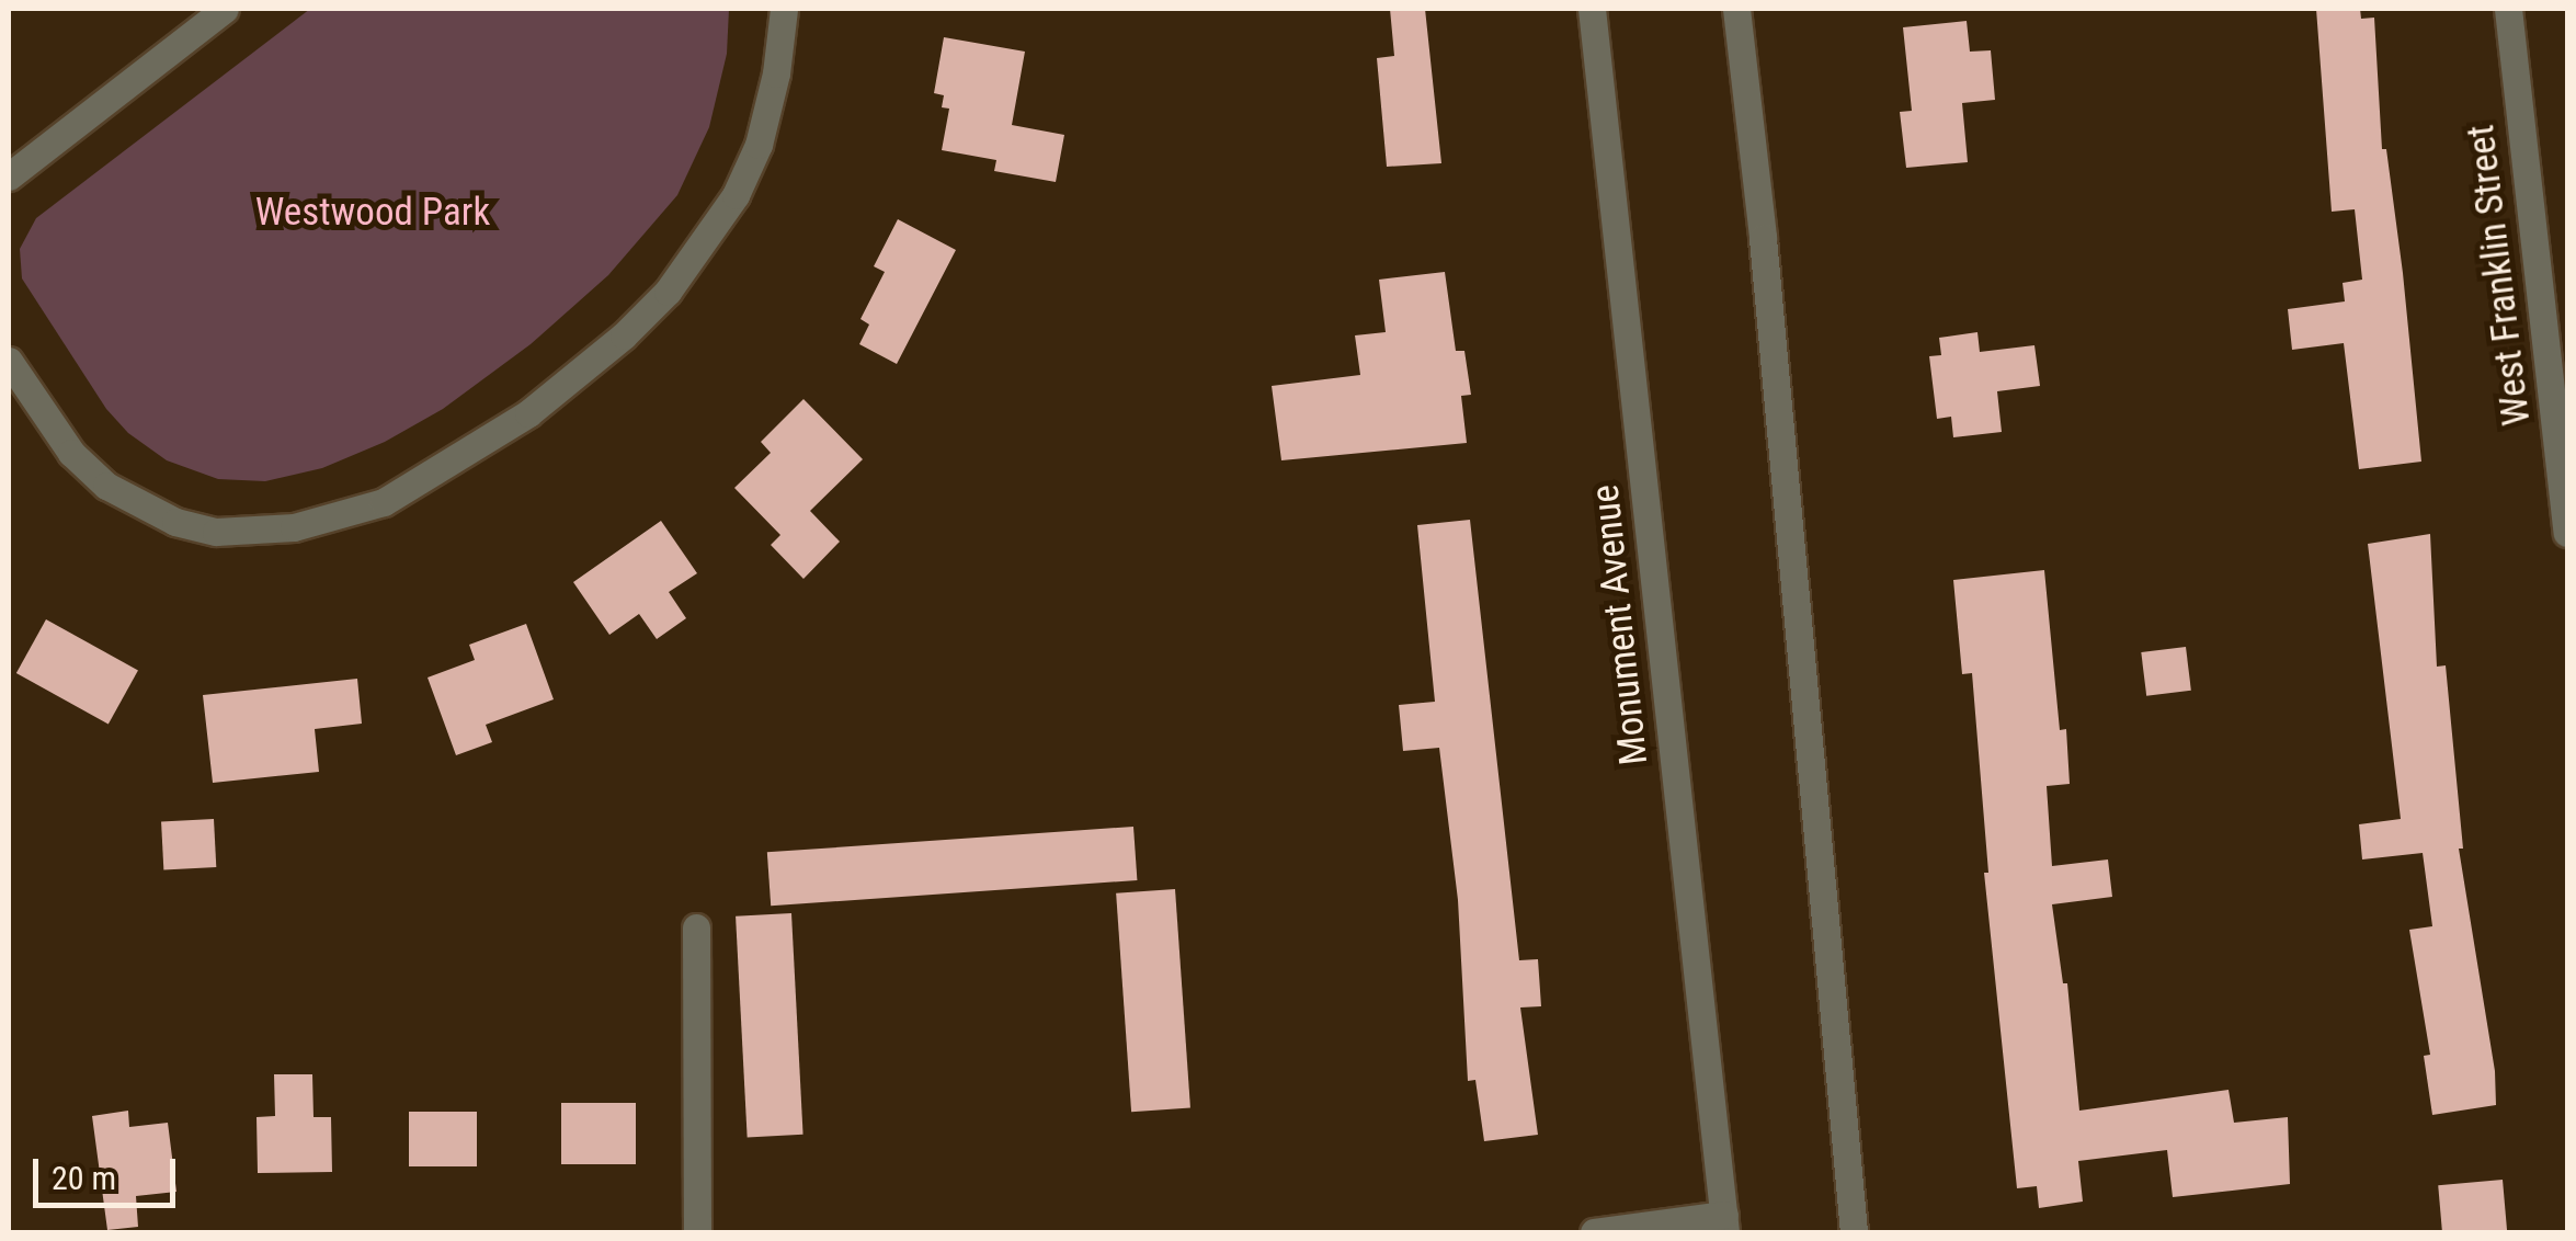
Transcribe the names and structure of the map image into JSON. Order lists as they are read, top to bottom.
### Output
{
  "streets": {
    "street": ["West Franklin Street", "Monument Avenue"]
  },
  "parks": ["Westwood Park"],
  "scale_bar": "20 m"
}
